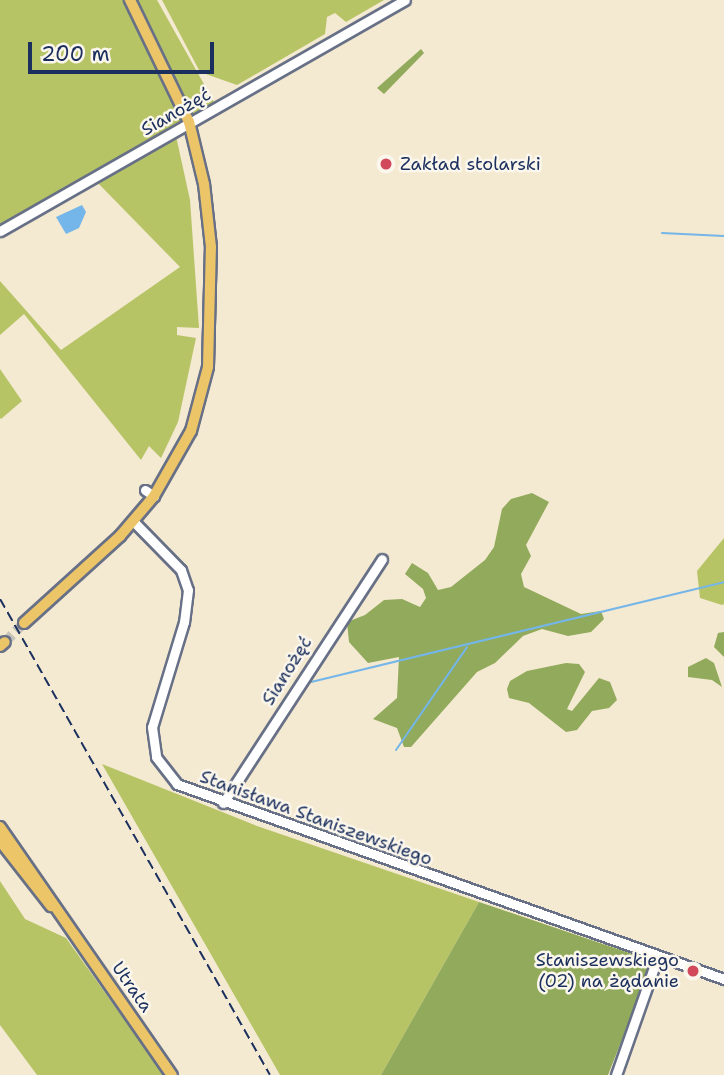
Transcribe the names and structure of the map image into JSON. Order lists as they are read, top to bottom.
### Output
{
  "streets": {
    "main road": ["Utrata"],
    "street": ["Sianożęć", "Stanisława Staniszewskiego"]
  },
  "crossings": [
    ["Sianożęć", "Stanisława Staniszewskiego"]
  ],
  "places": ["Zakład stolarski", "Staniszewskiego (02) na żądanie"],
  "scale_bar": "200 m"
}
